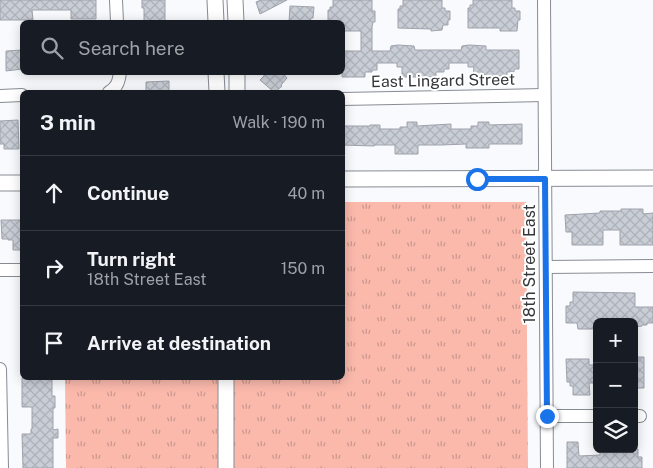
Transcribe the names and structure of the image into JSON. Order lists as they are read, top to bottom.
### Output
{
  "streets": {
    "street": ["East Lingard Street", "18th Street East"]
  },
  "crossings": [
    ["East Lingard Street", "18th Street East"]
  ],
  "page": {
    "search": "Search here",
    "heading": ["3 min", "Walk · 190 m"],
    "list": [
      ["Continue", "40 m"],
      ["Turn right", "18th Street East", "150 m"],
      "Arrive at destination"
    ],
    "map_buttons": ["+", "−"]
  }
}
